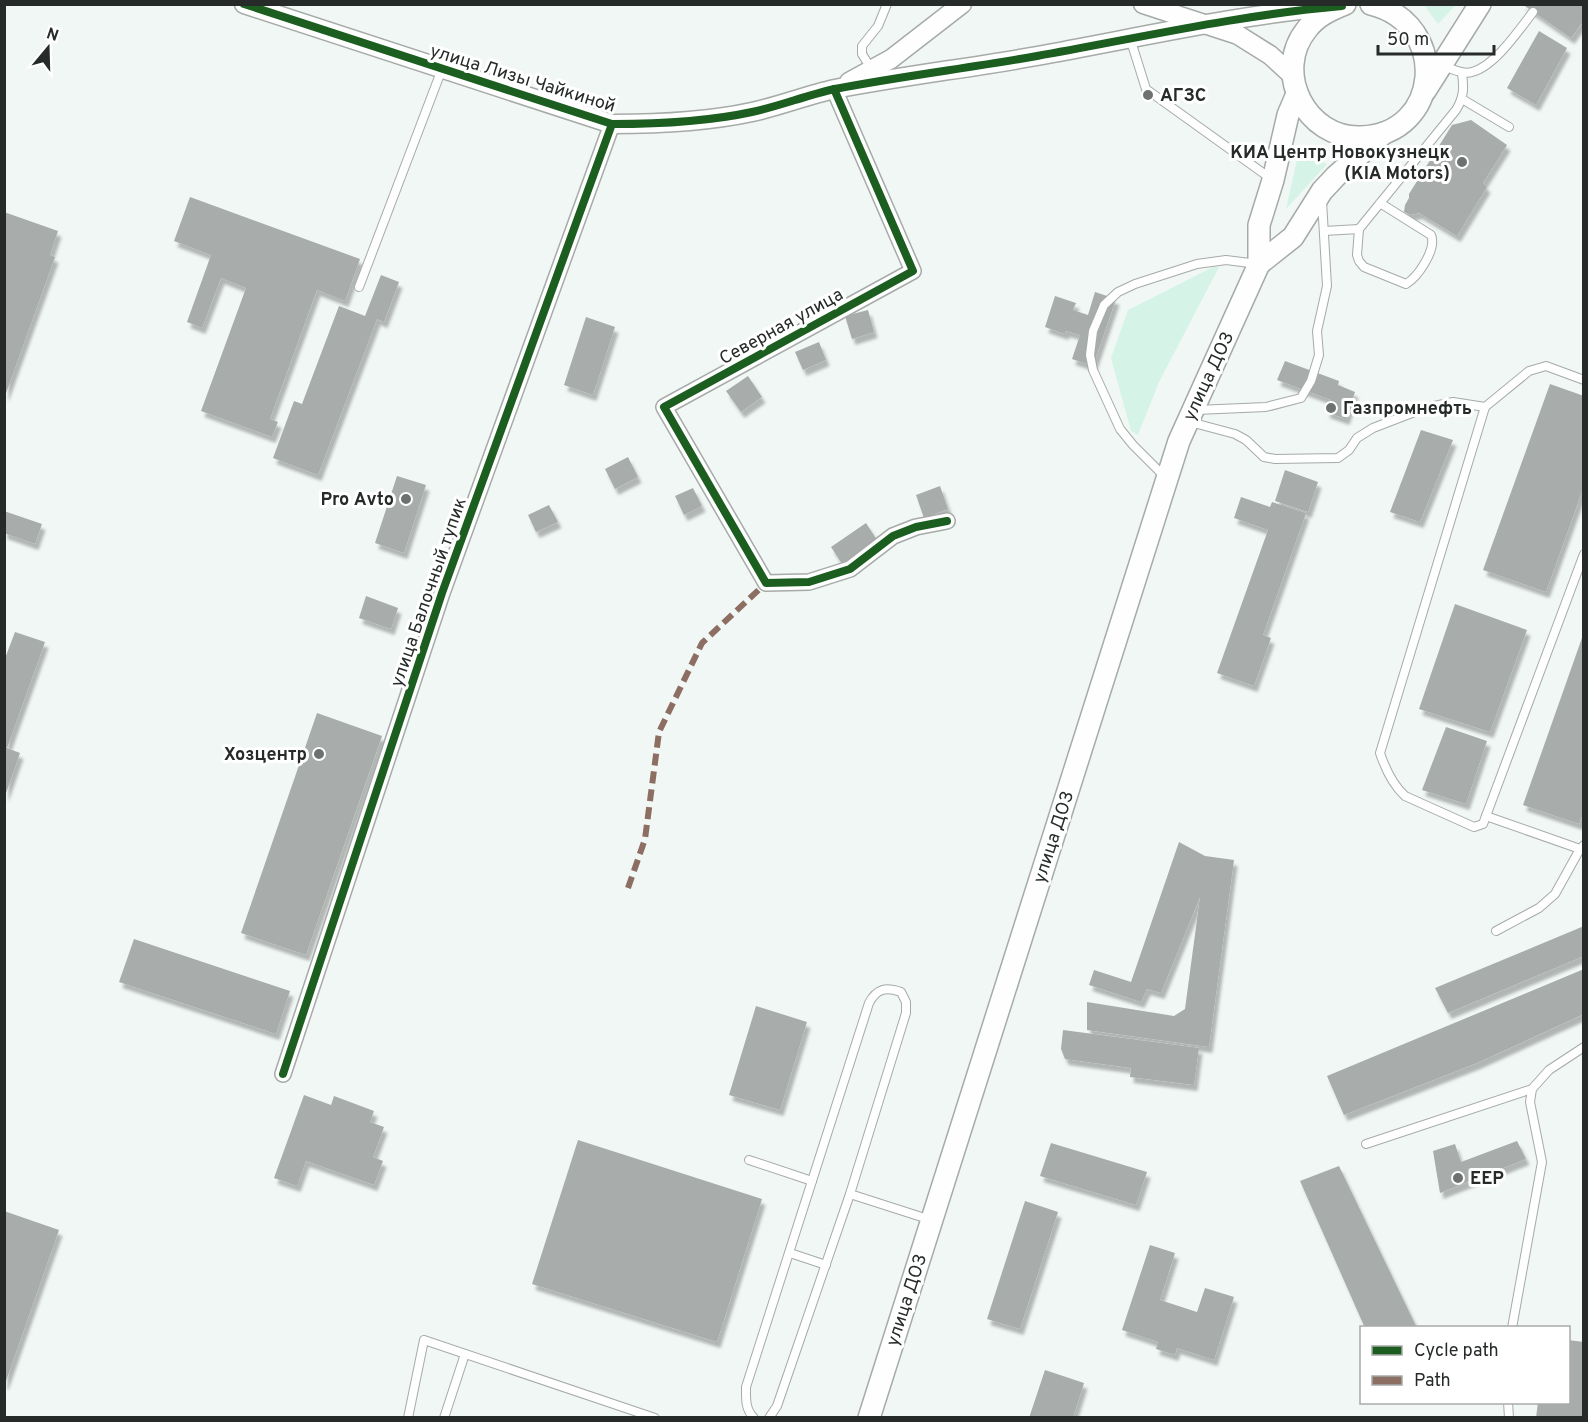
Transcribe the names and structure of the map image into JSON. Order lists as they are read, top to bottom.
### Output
{
  "streets": {
    "main road": ["улица ДОЗ"],
    "street": ["улица Лизы Чайкиной", "Северная улица", "улица Балочный тупик"]
  },
  "crossings": [
    ["улица Лизы Чайкиной", "Северная улица"],
    ["улица Лизы Чайкиной", "улица Балочный тупик"]
  ],
  "places": [
    "АГЗС",
    "КИА Центр Новокузнецк (KIA Motors)",
    "Газпромнефть",
    "Pro Аvto",
    "Хозцентр",
    "EEP"
  ],
  "legend": ["Cycle path", "Path"],
  "scale_bar": "50 m",
  "north": "top"
}
